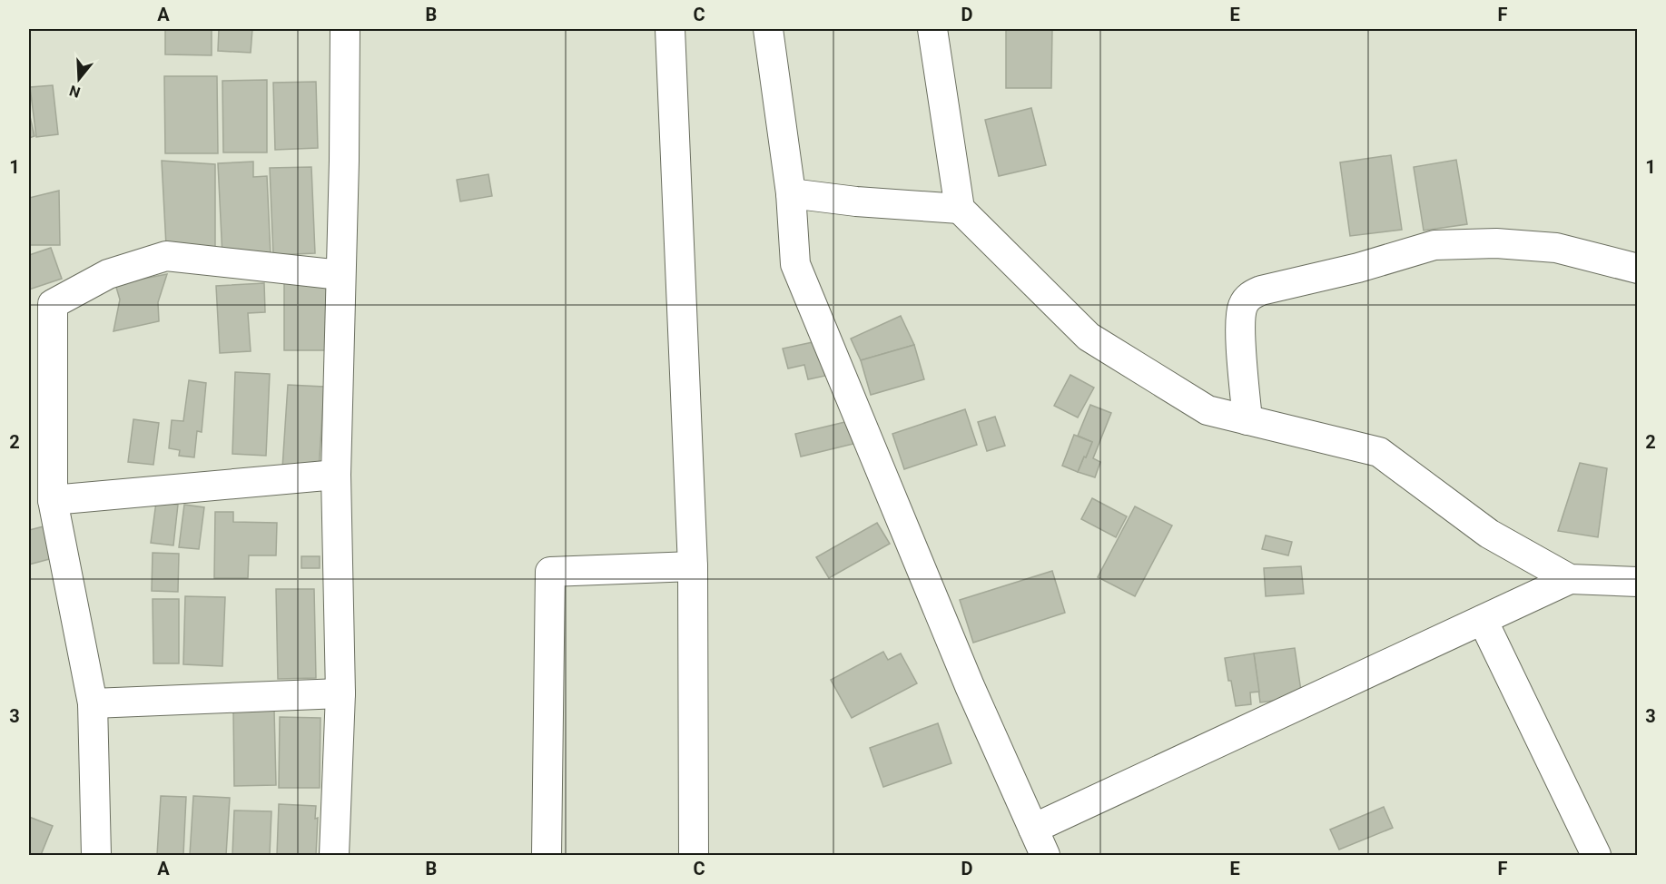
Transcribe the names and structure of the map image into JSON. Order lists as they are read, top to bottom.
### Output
{
  "north": "bottom",
  "grid": {
    "columns": [
      "A",
      "B",
      "C",
      "D",
      "E",
      "F"
    ],
    "rows": ["1", "2", "3"]
  }
}
